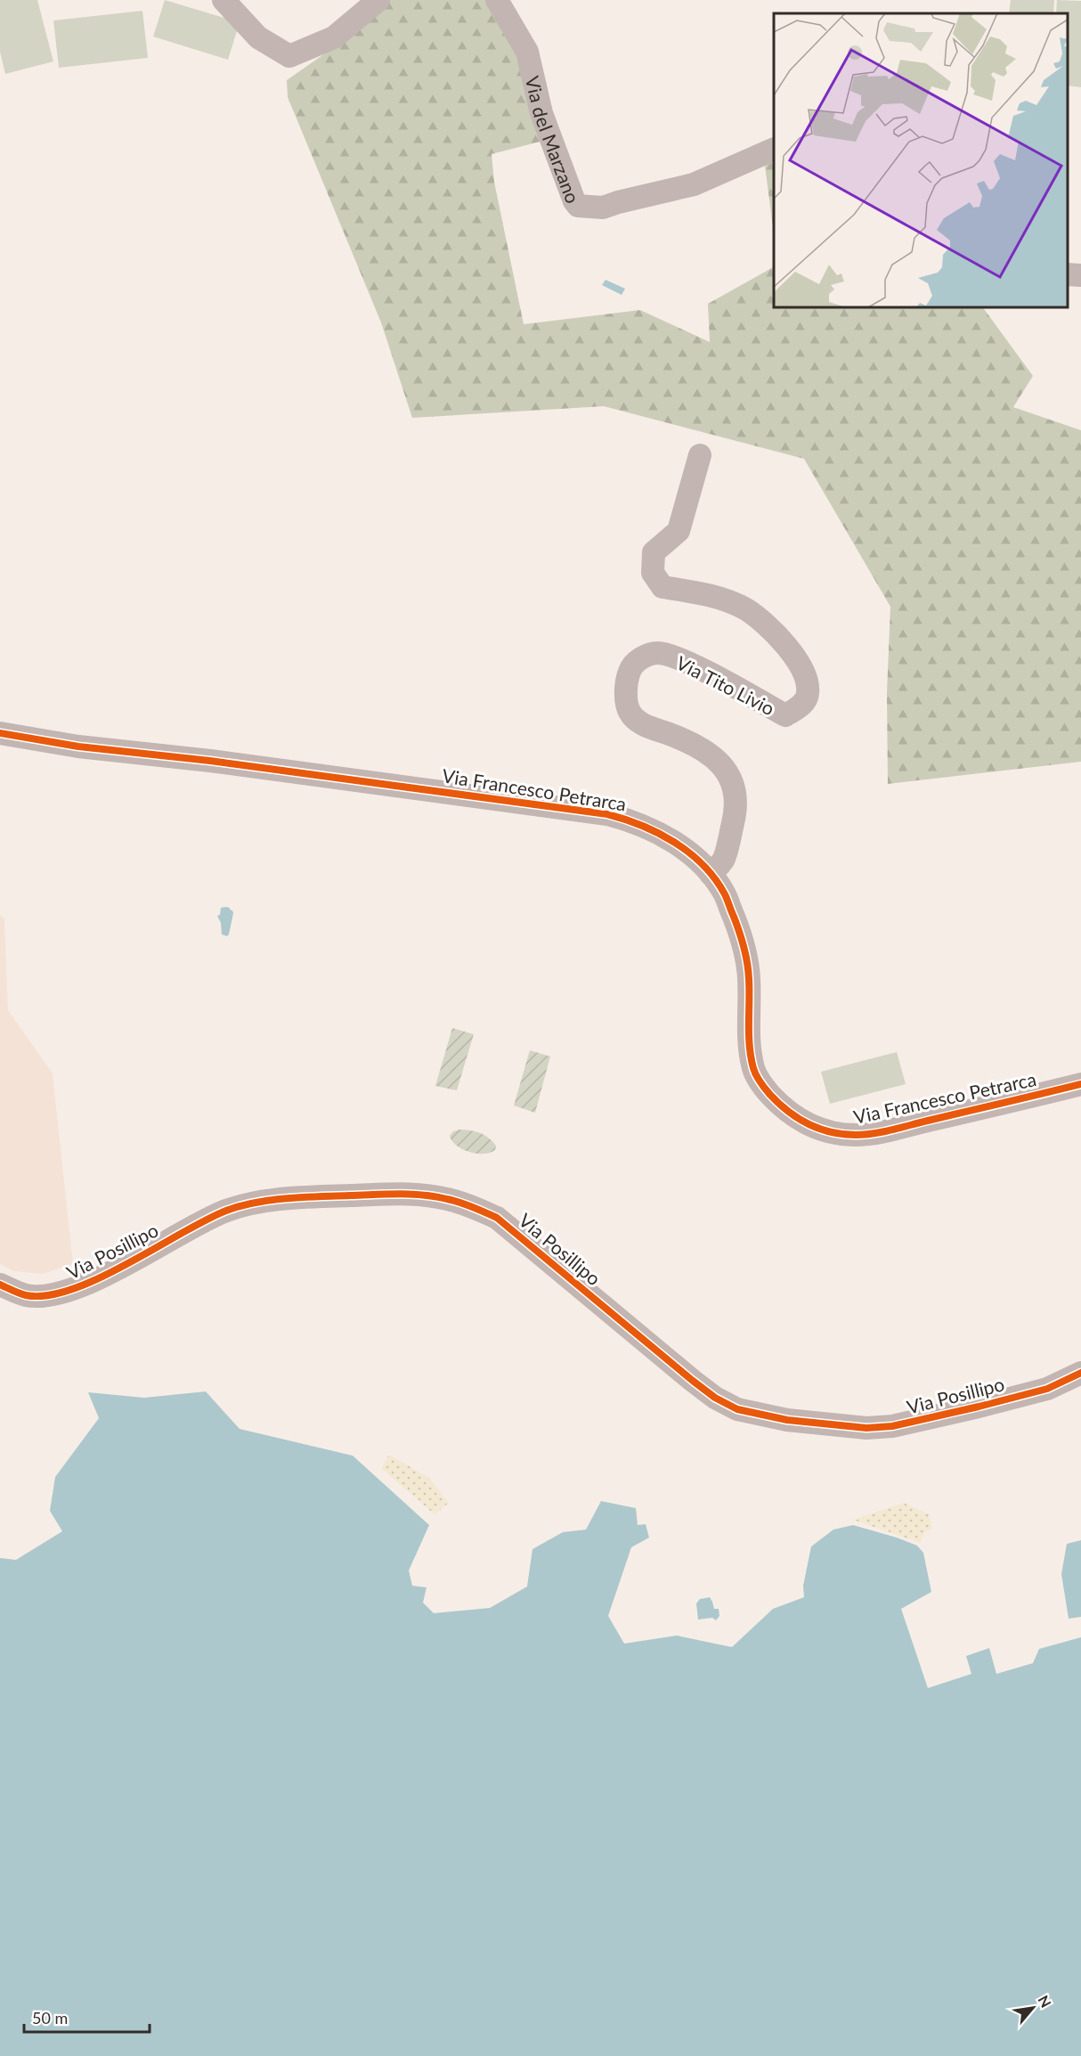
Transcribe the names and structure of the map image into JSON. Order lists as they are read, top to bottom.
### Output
{
  "streets": {
    "street": [
      "Via del Marzano",
      "Via Tito Livio",
      "Via Francesco Petrarca",
      "Via Posillipo"
    ]
  },
  "crossings": [
    ["Via Tito Livio", "Via Francesco Petrarca"]
  ],
  "scale_bar": "50 m",
  "north": "top right"
}
